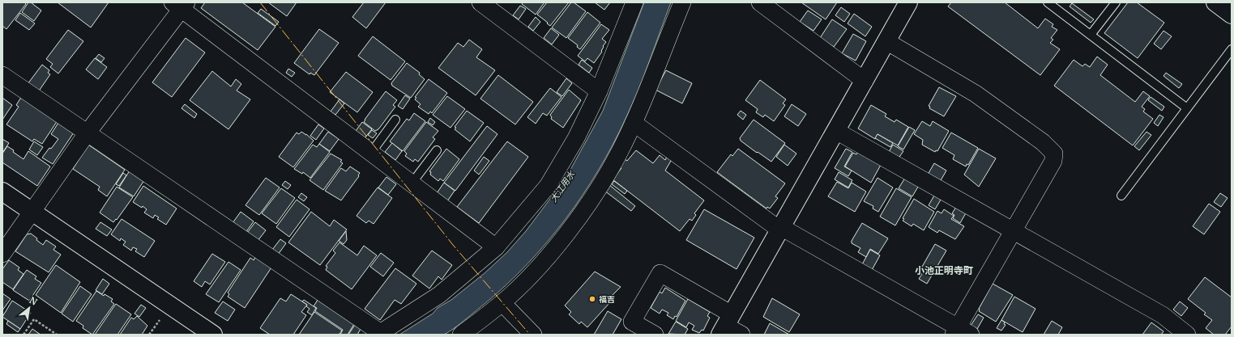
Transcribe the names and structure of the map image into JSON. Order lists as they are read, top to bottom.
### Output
{
  "districts": ["小池正明寺町"],
  "water": ["大江用水"],
  "places": ["福吉"],
  "north": "top right"
}
